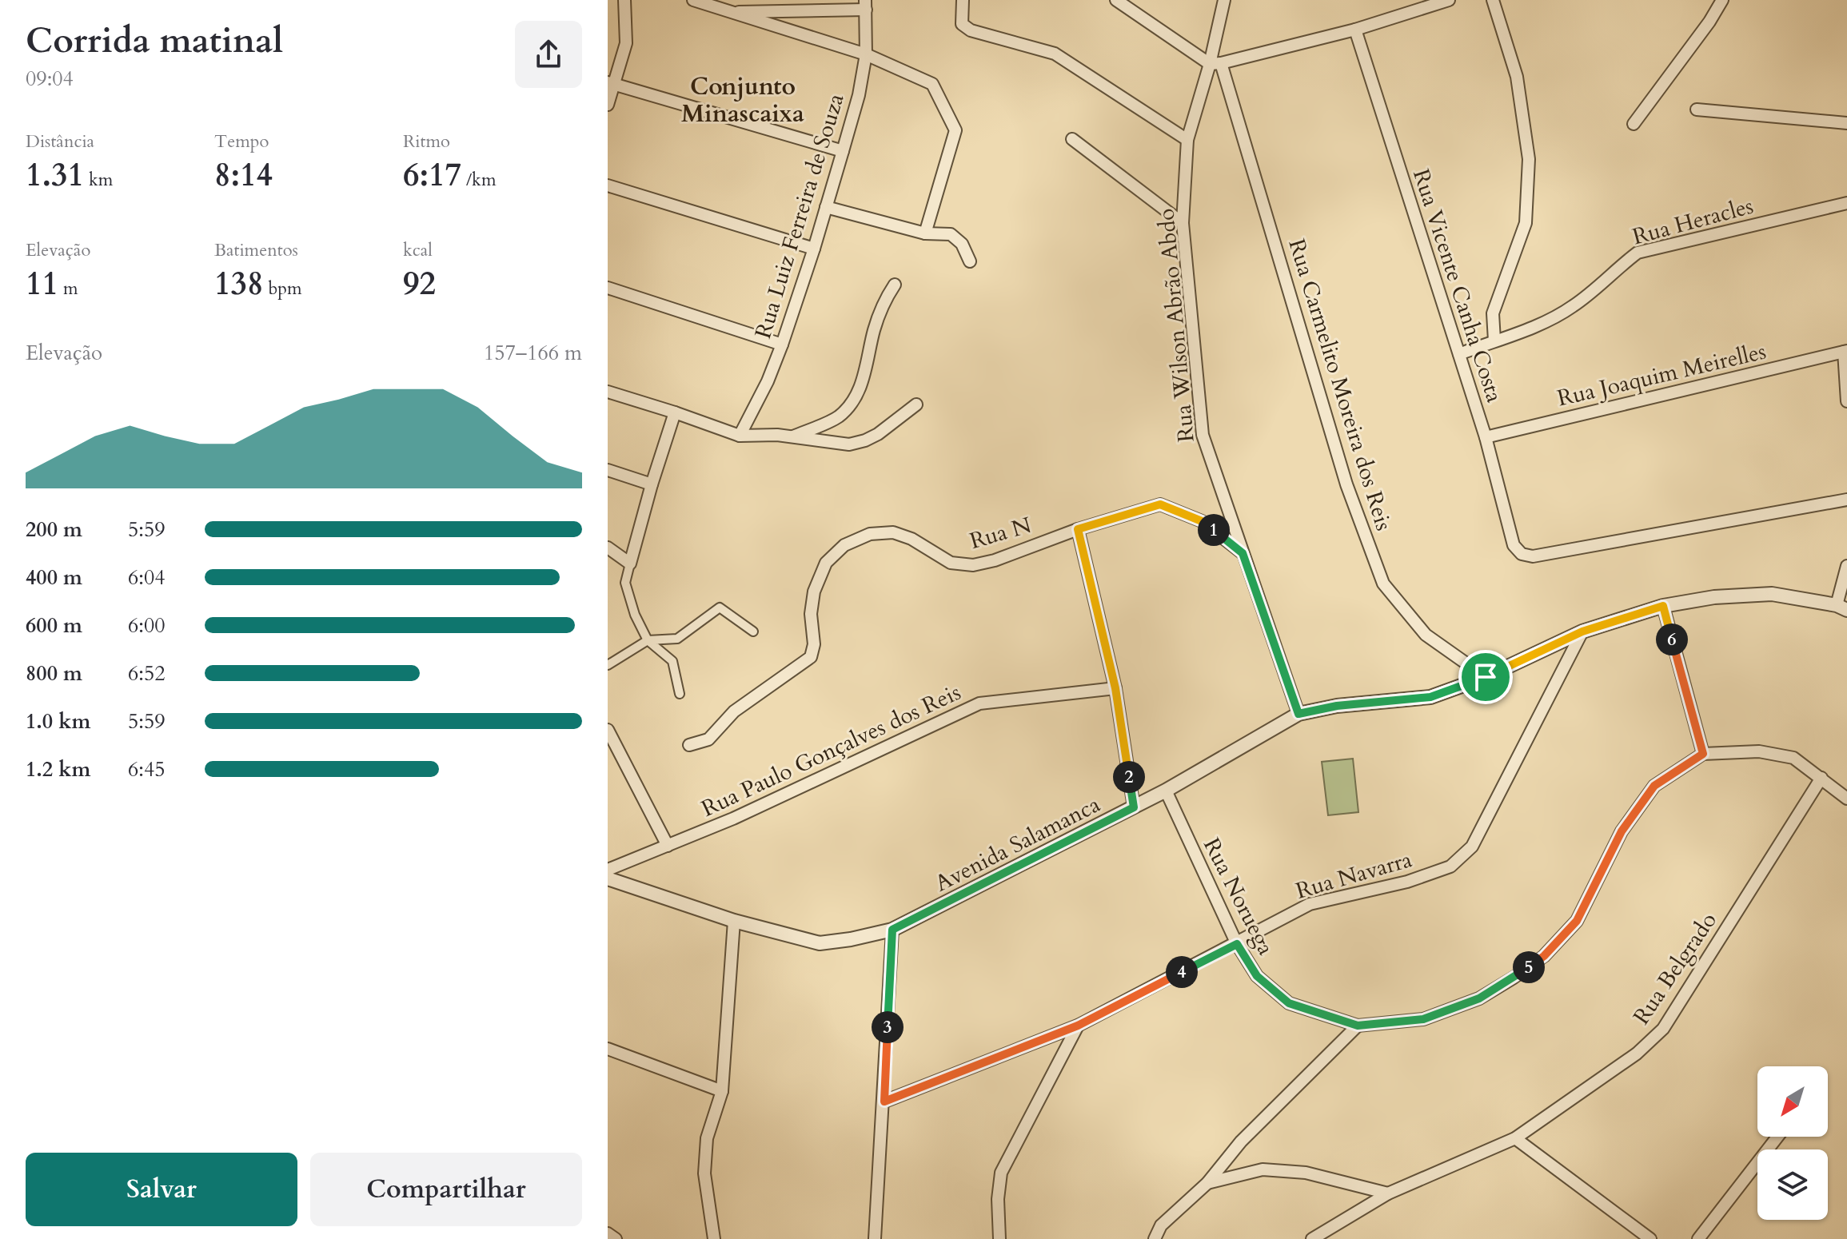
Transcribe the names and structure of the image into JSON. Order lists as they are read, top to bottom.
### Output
{
  "streets": {
    "street": [
      "Rua Luiz Ferreira de Souza",
      "Rua Heracles",
      "Rua Vicente Canha Costa",
      "Rua Wilson Abrão Abdo",
      "Rua Joaquim Meirelles",
      "Rua Carmelito Moreira dos Reis",
      "Rua N",
      "Rua Paulo Gonçalves dos Reis",
      "Avenida Salamanca",
      "Rua Navarra",
      "Rua Noruega",
      "Rua Belgrado"
    ]
  },
  "crossings": [
    ["Rua Heracles", "Rua Vicente Canha Costa"],
    ["Rua Vicente Canha Costa", "Rua Joaquim Meirelles"],
    ["Rua Wilson Abrão Abdo", "Rua Carmelito Moreira dos Reis"],
    ["Rua Wilson Abrão Abdo", "Rua N"],
    ["Rua Wilson Abrão Abdo", "Avenida Salamanca"],
    ["Rua Carmelito Moreira dos Reis", "Avenida Salamanca"],
    ["Avenida Salamanca", "Rua Navarra"],
    ["Avenida Salamanca", "Rua Noruega"],
    ["Rua Navarra", "Rua Noruega"]
  ],
  "districts": ["Conjunto Minascaixa"],
  "north": "bottom left",
  "page": {
    "heading": ["Corrida matinal", "09:04"],
    "stats": [
      ["Distância", "1.31 km"],
      ["Tempo", "8:14"],
      ["Ritmo", "6:17 /km"],
      ["Elevação", "11 m"],
      ["Batimentos", "138 bpm"],
      ["kcal", "92"]
    ],
    "chart": ["Elevação", "157–166 m"],
    "list": [
      {
        "name": "200 m",
        "note": "5:59"
      },
      {
        "name": "400 m",
        "note": "6:04"
      },
      {
        "name": "600 m",
        "note": "6:00"
      },
      {
        "name": "800 m",
        "note": "6:52"
      },
      {
        "name": "1.0 km",
        "note": "5:59"
      },
      {
        "name": "1.2 km",
        "note": "6:45"
      }
    ],
    "pins": [
      "1",
      "6",
      "2",
      "5",
      "4",
      "3"
    ],
    "buttons": ["Salvar", "Compartilhar"]
  }
}
